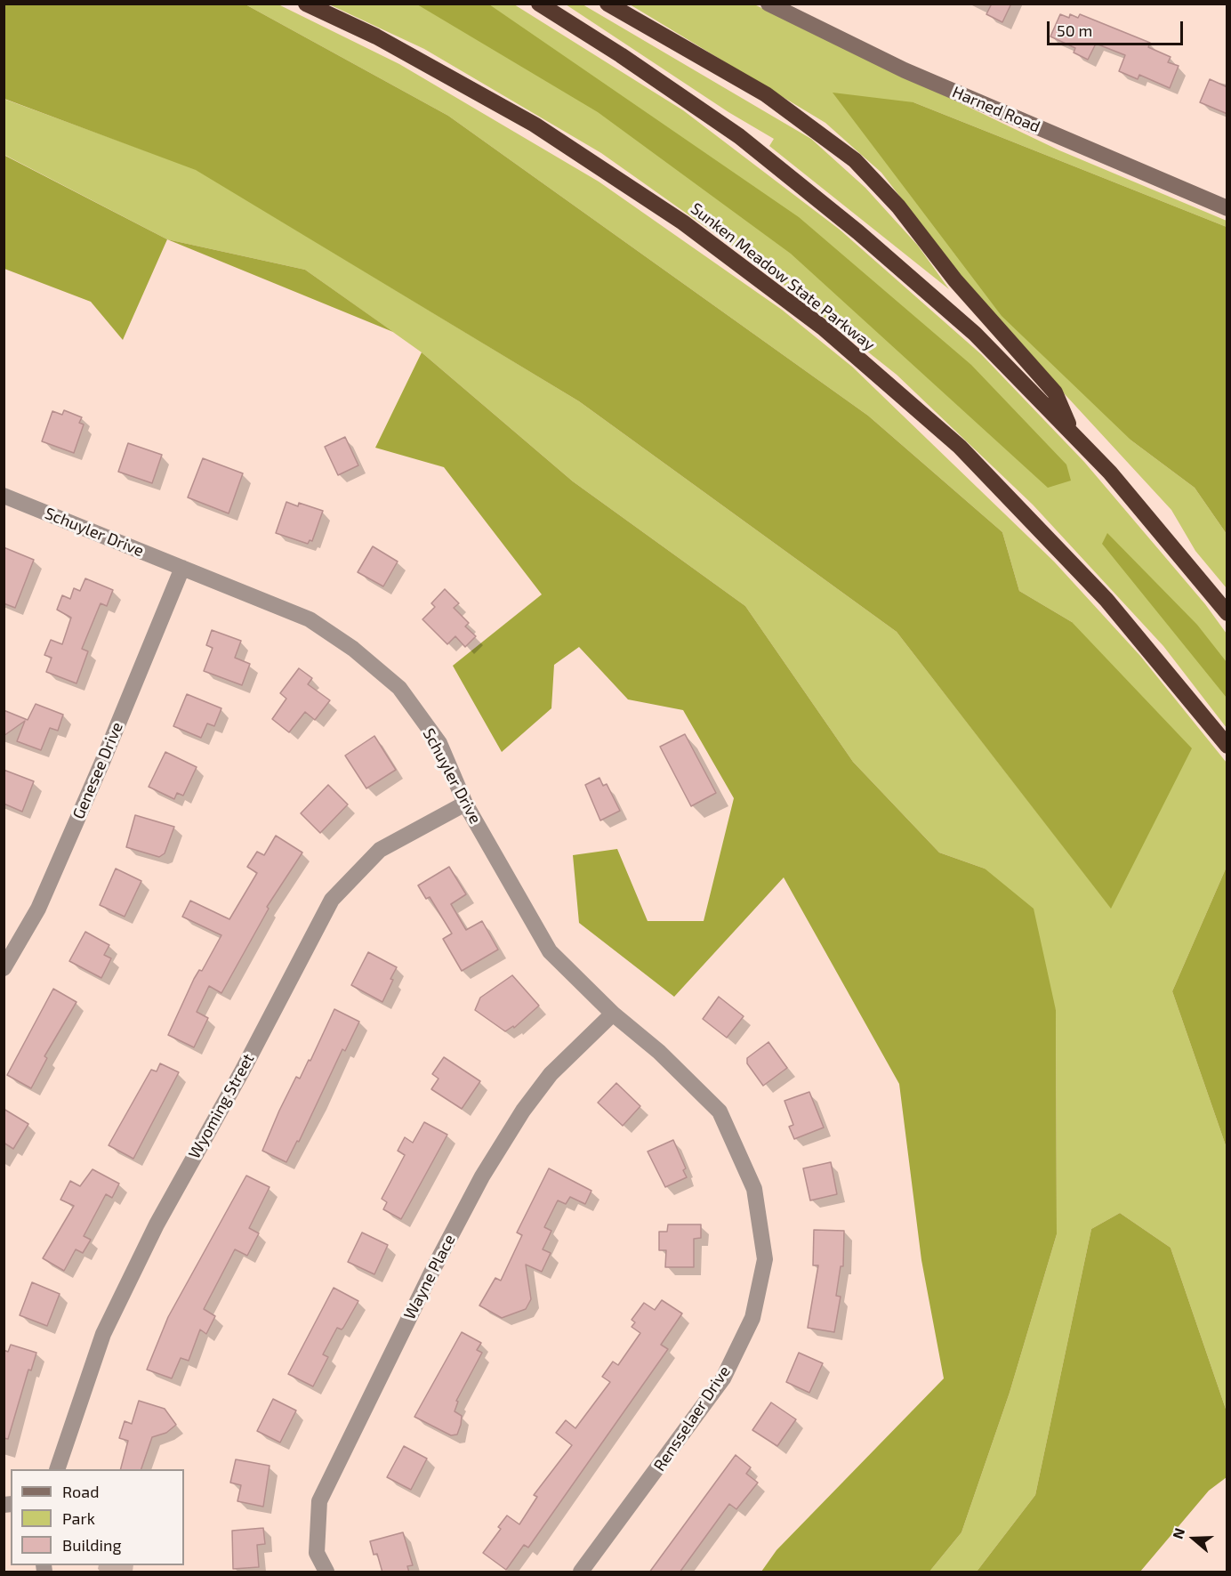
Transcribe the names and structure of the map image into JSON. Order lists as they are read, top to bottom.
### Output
{
  "streets": {
    "highway": ["Sunken Meadow State Parkway"],
    "main road": ["Harned Road"],
    "street": [
      "Schuyler Drive",
      "Genesee Drive",
      "Wyoming Street",
      "Wayne Place",
      "Rensselaer Drive"
    ]
  },
  "crossings": [
    ["Schuyler Drive", "Genesee Drive"],
    ["Schuyler Drive", "Wyoming Street"],
    ["Schuyler Drive", "Wayne Place"],
    ["Schuyler Drive", "Rensselaer Drive"],
    ["Wayne Place", "Rensselaer Drive"]
  ],
  "legend": ["Road", "Park", "Building"],
  "scale_bar": "50 m",
  "north": "left"
}
